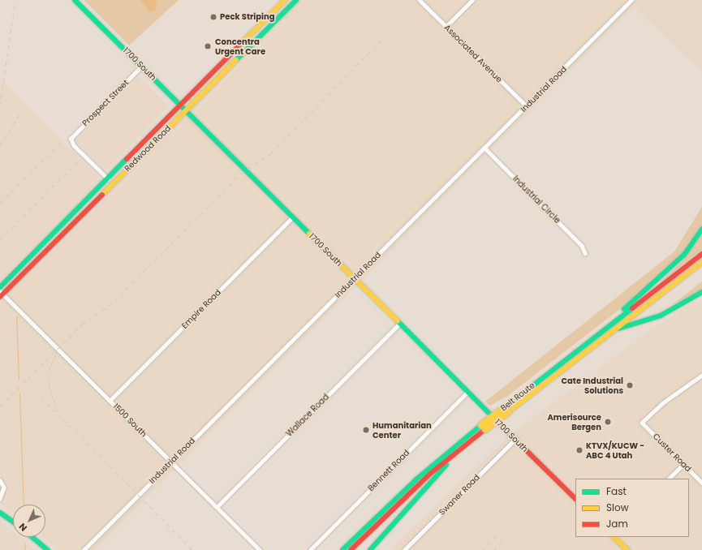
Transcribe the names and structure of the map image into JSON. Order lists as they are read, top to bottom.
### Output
{
  "streets": {
    "main road": ["1700 South", "Redwood Road", "Belt Route"],
    "street": [
      "Associated Avenue",
      "Industrial Road",
      "Prospect Street",
      "Industrial Circle",
      "Empire Road",
      "Wallace Road",
      "1500 South",
      "Custer Road",
      "Bennett Road",
      "Swaner Road"
    ]
  },
  "crossings": [
    ["Associated Avenue", "Industrial Road"],
    ["1700 South", "Industrial Road"],
    ["1700 South", "Prospect Street"],
    ["1700 South", "Redwood Road"],
    ["1700 South", "Empire Road"],
    ["1700 South", "Wallace Road"],
    ["1700 South", "Bennett Road"],
    ["1700 South", "Swaner Road"],
    ["Industrial Road", "Industrial Circle"],
    ["Industrial Road", "1500 South"],
    ["Prospect Street", "Redwood Road"],
    ["Redwood Road", "1500 South"],
    ["Empire Road", "1500 South"],
    ["Wallace Road", "1500 South"]
  ],
  "places": [
    "Peck Striping",
    "Concentra Urgent Care",
    "Cate Industrial Solutions",
    "Amerisource Bergen",
    "Humanitarian Center",
    "KTVX/KUCW - ABC 4 Utah"
  ],
  "legend": ["Fast", "Slow", "Jam"],
  "north": "bottom left"
}
